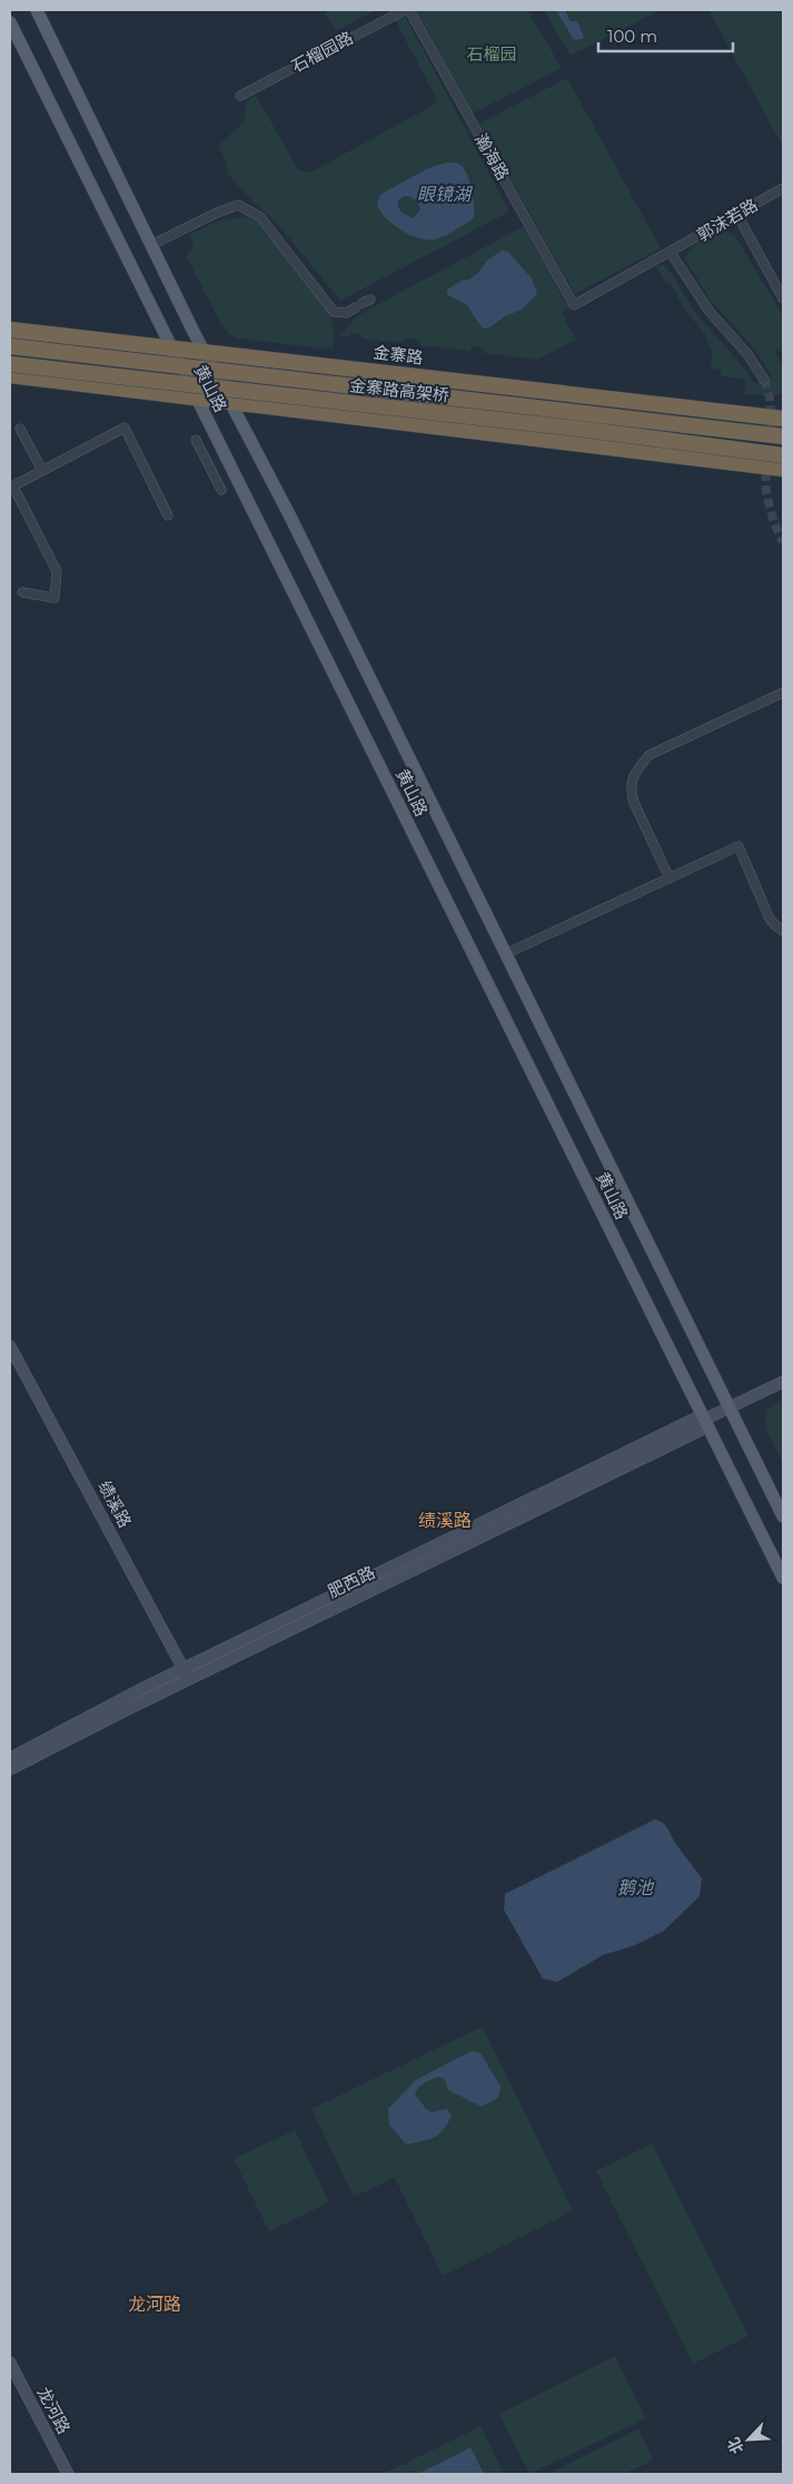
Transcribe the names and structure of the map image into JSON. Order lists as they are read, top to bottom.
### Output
{
  "streets": {
    "highway": ["金寨路", "金寨路高架桥"],
    "main road": [
      "黄山路",
      "绩溪路",
      "肥西路",
      "龙河路"
    ],
    "street": ["石榴园路", "瀚海路", "郭沫若路"]
  },
  "crossings": [
    ["瀚海路", "郭沫若路"],
    ["金寨路", "黄山路"],
    ["黄山路", "肥西路"],
    ["绩溪路", "肥西路"]
  ],
  "districts": ["绩溪路", "龙河路"],
  "water": ["眼镜湖", "鹅池"],
  "parks": ["石榴园"],
  "scale_bar": "100 m",
  "north": "bottom left"
}
